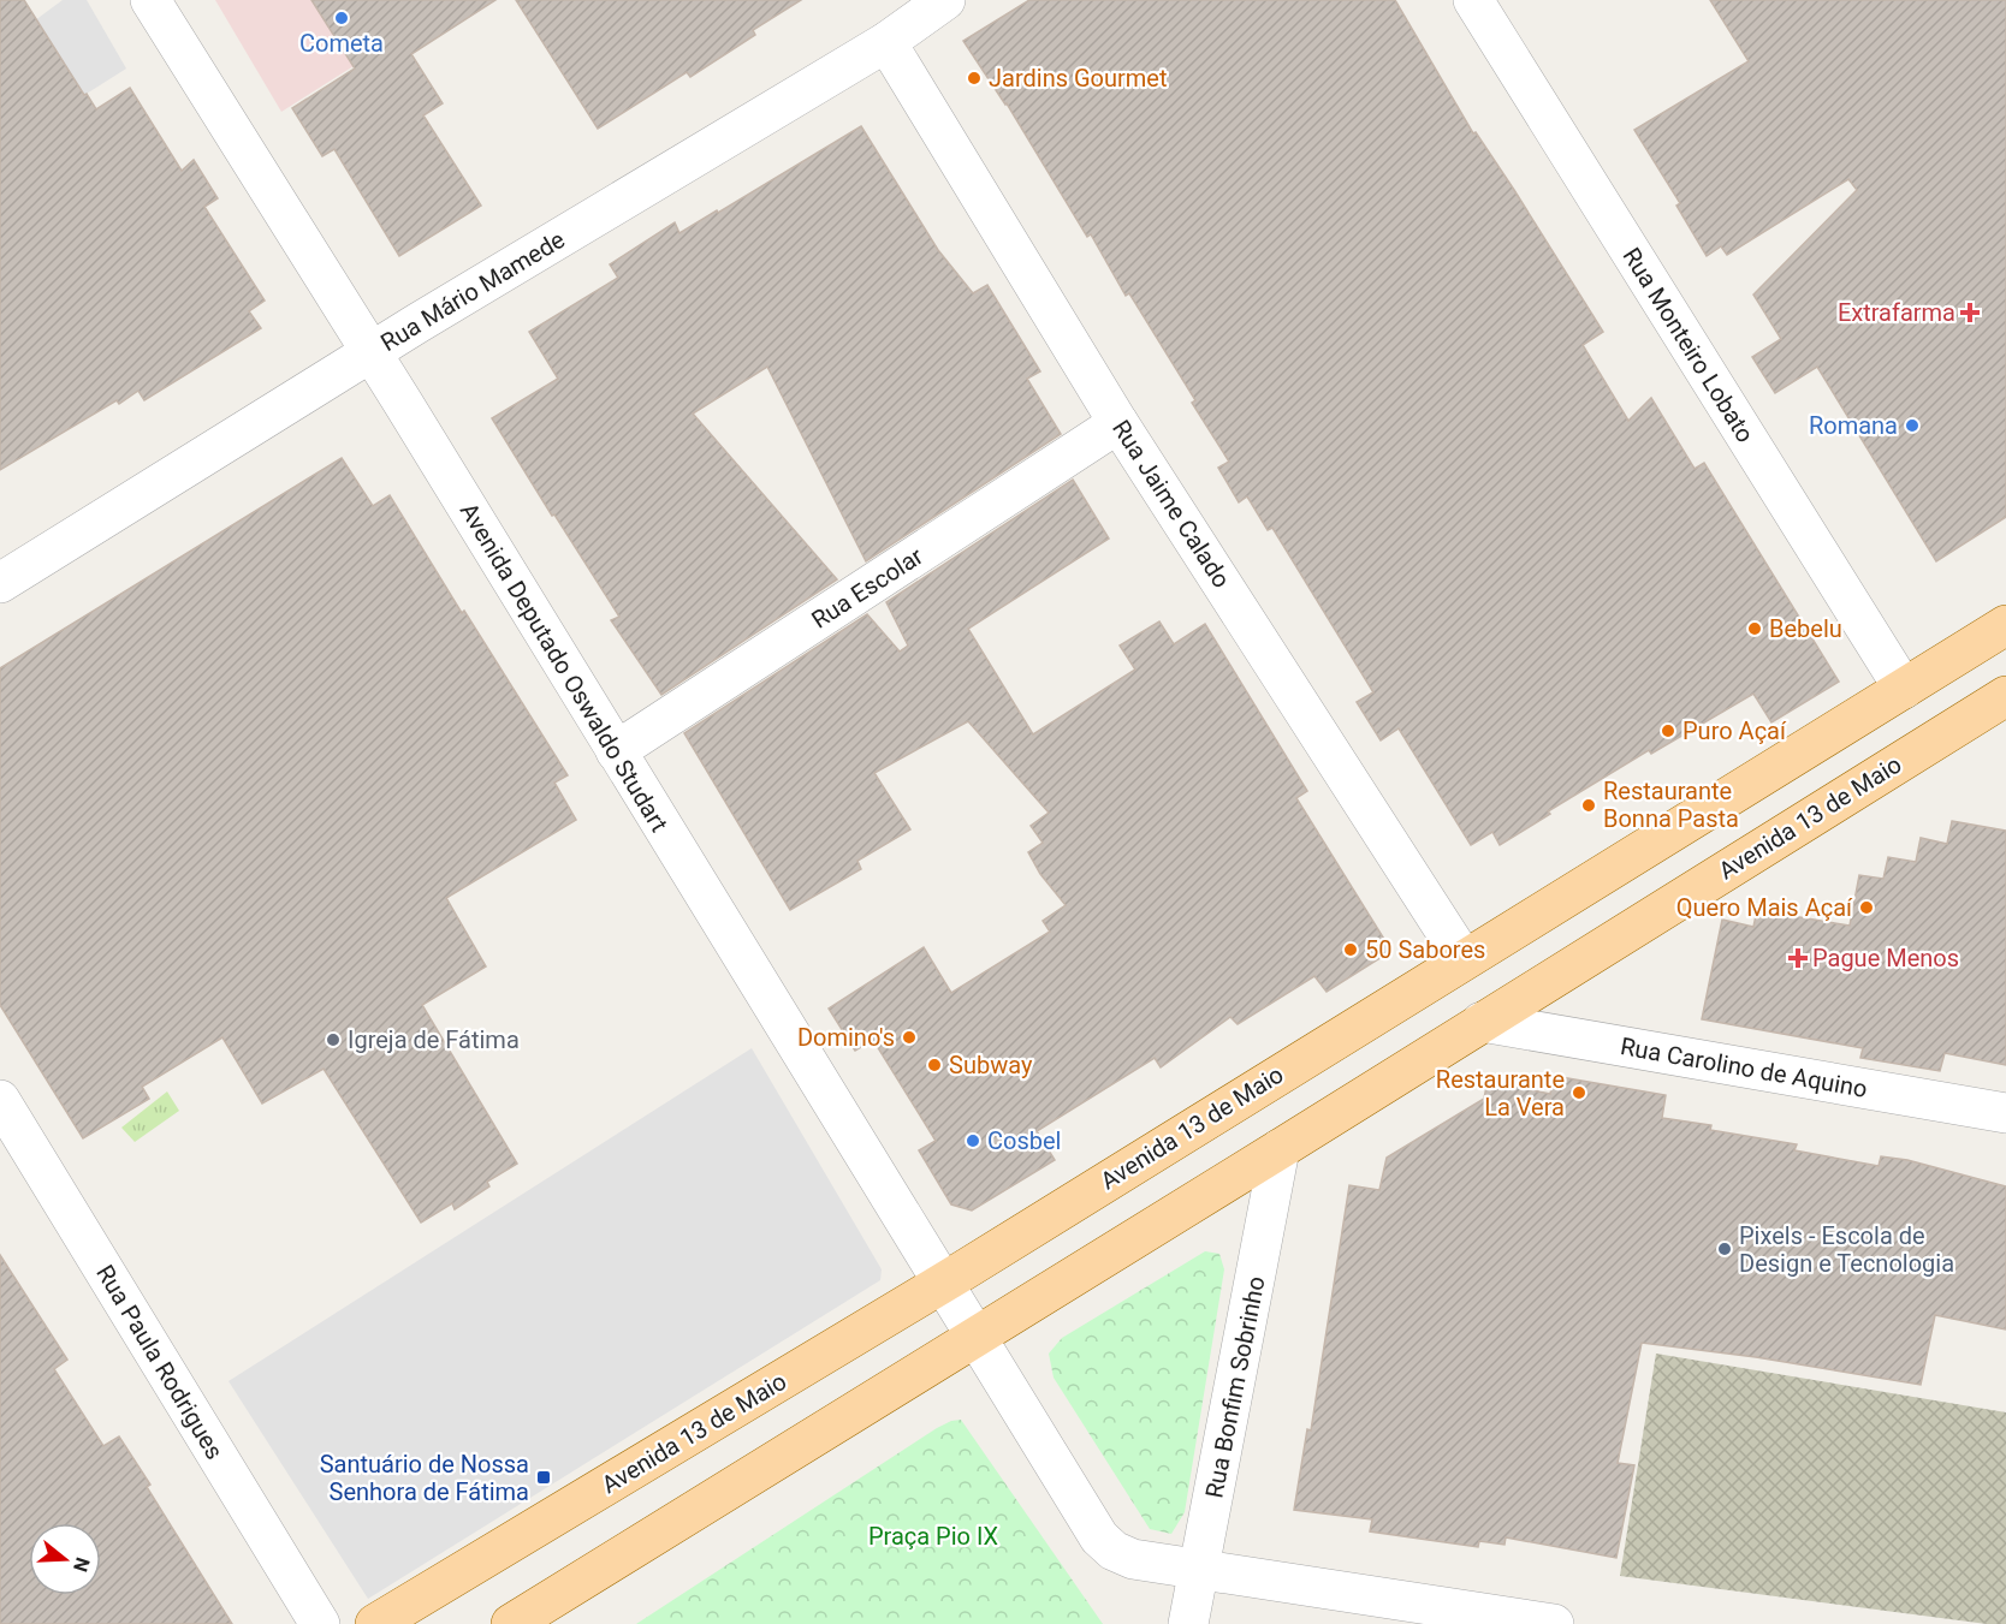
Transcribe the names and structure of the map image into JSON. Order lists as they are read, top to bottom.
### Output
{
  "streets": {
    "main road": ["Avenida 13 de Maio"],
    "street": [
      "Rua Mário Mamede",
      "Rua Monteiro Lobato",
      "Rua Jaime Calado",
      "Rua Escolar",
      "Avenida Deputado Oswaldo Studart",
      "Rua Carolino de Aquino",
      "Rua Paula Rodrigues",
      "Rua Bonfim Sobrinho"
    ]
  },
  "crossings": [
    ["Rua Mário Mamede", "Rua Jaime Calado"],
    ["Rua Mário Mamede", "Avenida Deputado Oswaldo Studart"],
    ["Rua Monteiro Lobato", "Avenida 13 de Maio"],
    ["Rua Jaime Calado", "Rua Escolar"],
    ["Rua Jaime Calado", "Avenida 13 de Maio"],
    ["Rua Escolar", "Avenida Deputado Oswaldo Studart"],
    ["Avenida Deputado Oswaldo Studart", "Avenida 13 de Maio"],
    ["Avenida Deputado Oswaldo Studart", "Rua Bonfim Sobrinho"],
    ["Avenida 13 de Maio", "Rua Carolino de Aquino"],
    ["Avenida 13 de Maio", "Rua Bonfim Sobrinho"]
  ],
  "parks": ["Praça Pio IX"],
  "places": {
    "other": [
      "Cometa",
      "Jardins Gourmet",
      "Romana",
      "Bebelu",
      "Puro Açaí",
      "Restaurante Bonna Pasta",
      "Quero Mais Açaí",
      "50 Sabores",
      "Domino's",
      "Igreja de Fátima",
      "Subway",
      "Restaurante La Vera",
      "Cosbel",
      "Pixels - Escola de Design e Tecnologia"
    ],
    "health": ["Extrafarma", "Pague Menos"],
    "transit": ["Santuário de Nossa Senhora de Fátima"]
  },
  "north": "right"
}
